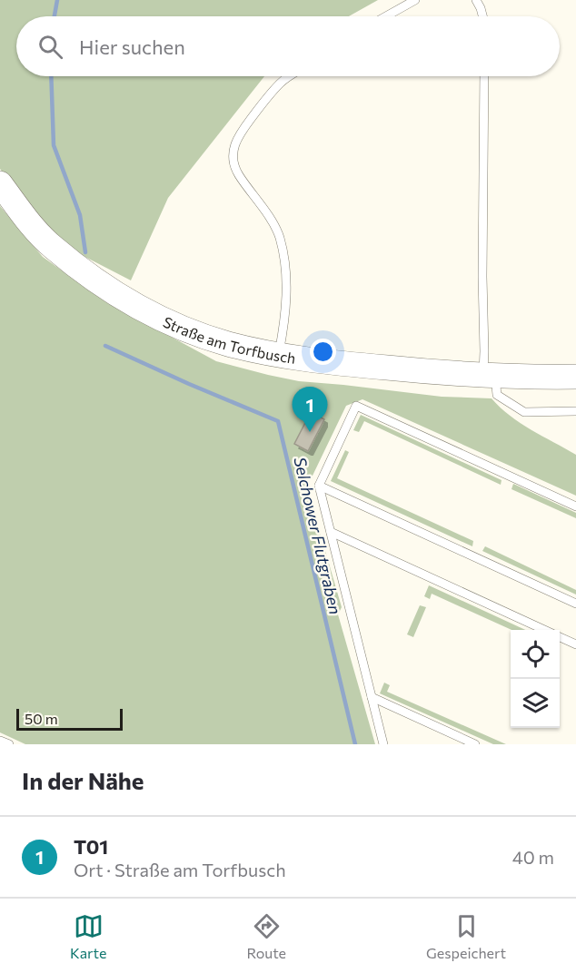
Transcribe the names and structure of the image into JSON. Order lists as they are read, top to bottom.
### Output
{
  "streets": {
    "street": ["Straße am Torfbusch"]
  },
  "water": ["Selchower Flutgraben"],
  "scale_bar": "50 m",
  "page": {
    "search": "Hier suchen",
    "pins": "1",
    "scale": "50 m",
    "heading": "In der Nähe",
    "list": [
      {
        "mark": "1",
        "name": "T01",
        "note": "Ort · Straße am Torfbusch",
        "value": "40 m"
      }
    ],
    "nav": ["Karte", "Route", "Gespeichert"]
  }
}
